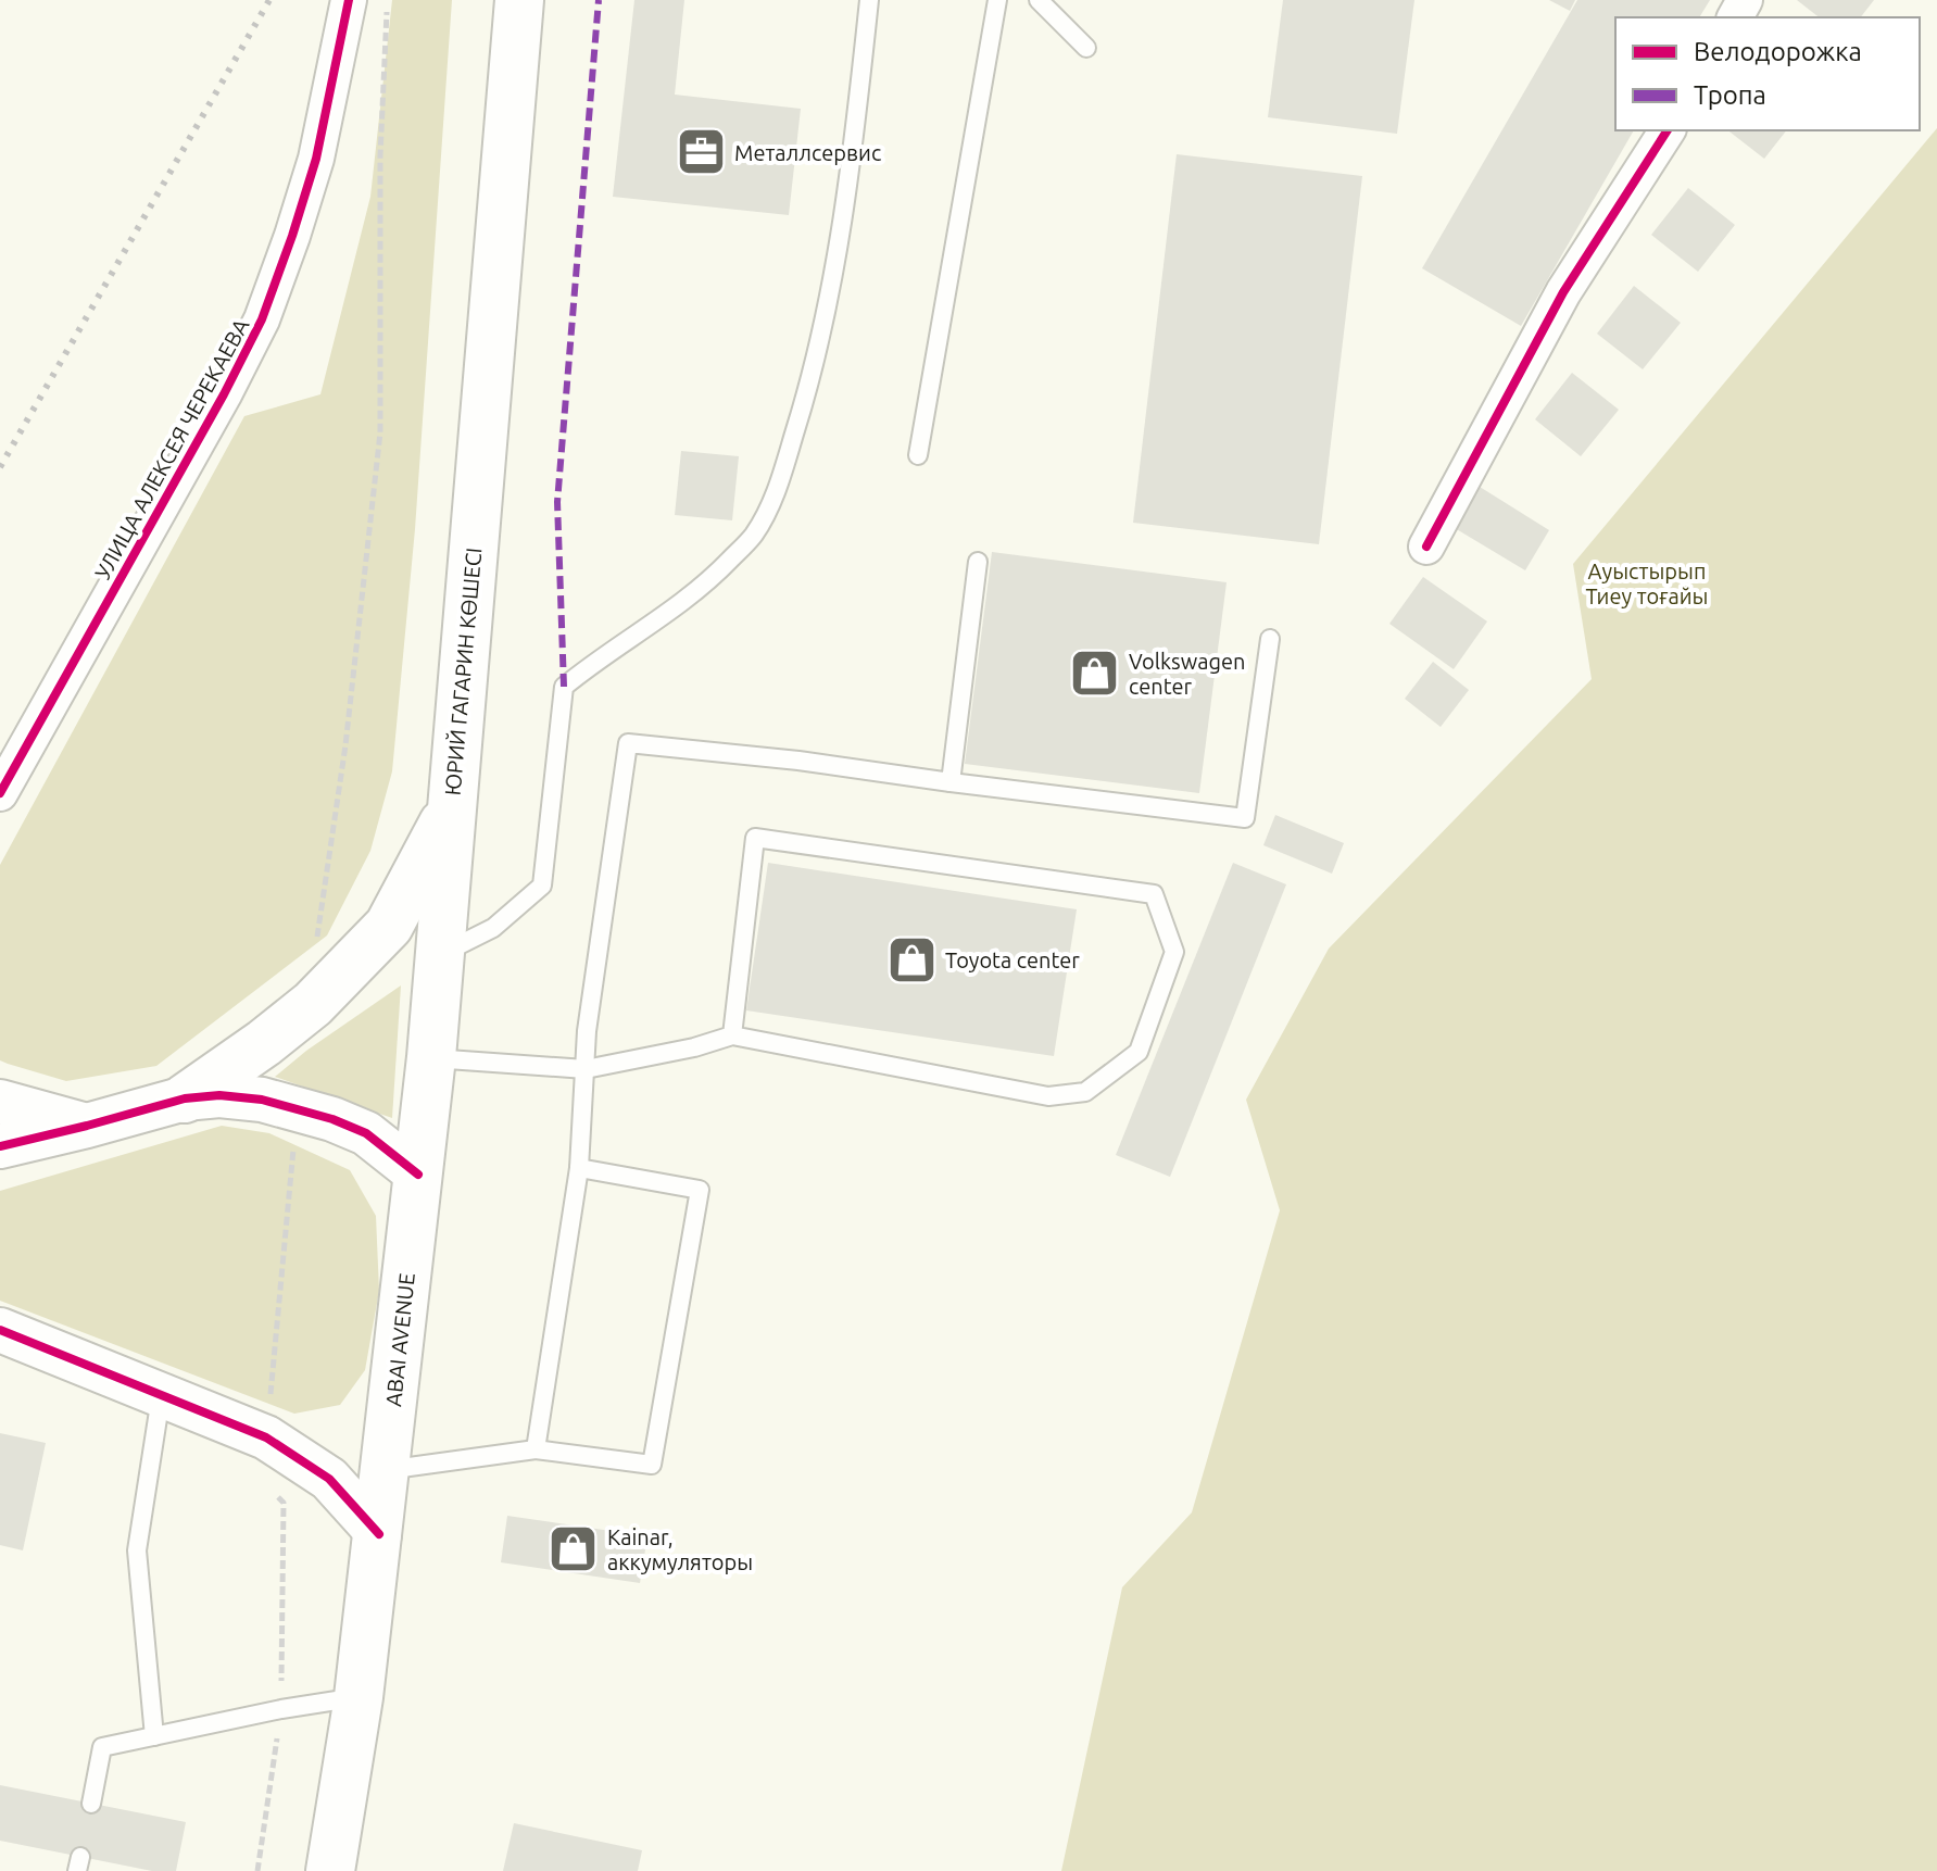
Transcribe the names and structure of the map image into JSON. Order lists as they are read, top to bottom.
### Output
{
  "streets": {
    "main road": ["ЮРИЙ ГАГАРИН КӨШЕСІ", "ABAI AVENUE"],
    "street": ["УЛИЦА АЛЕКСЕЯ ЧЕРЕКАЕВА"]
  },
  "crossings": [
    ["ЮРИЙ ГАГАРИН КӨШЕСІ", "ABAI AVENUE"]
  ],
  "parks": ["Ауыстырып Тиеу тоғайы"],
  "places": {
    "office": ["Металлсервис"],
    "shop": ["Volkswagen center", "Toyota center", "Kainar, аккумуляторы"]
  },
  "legend": ["Велодорожка", "Тропа"]
}
